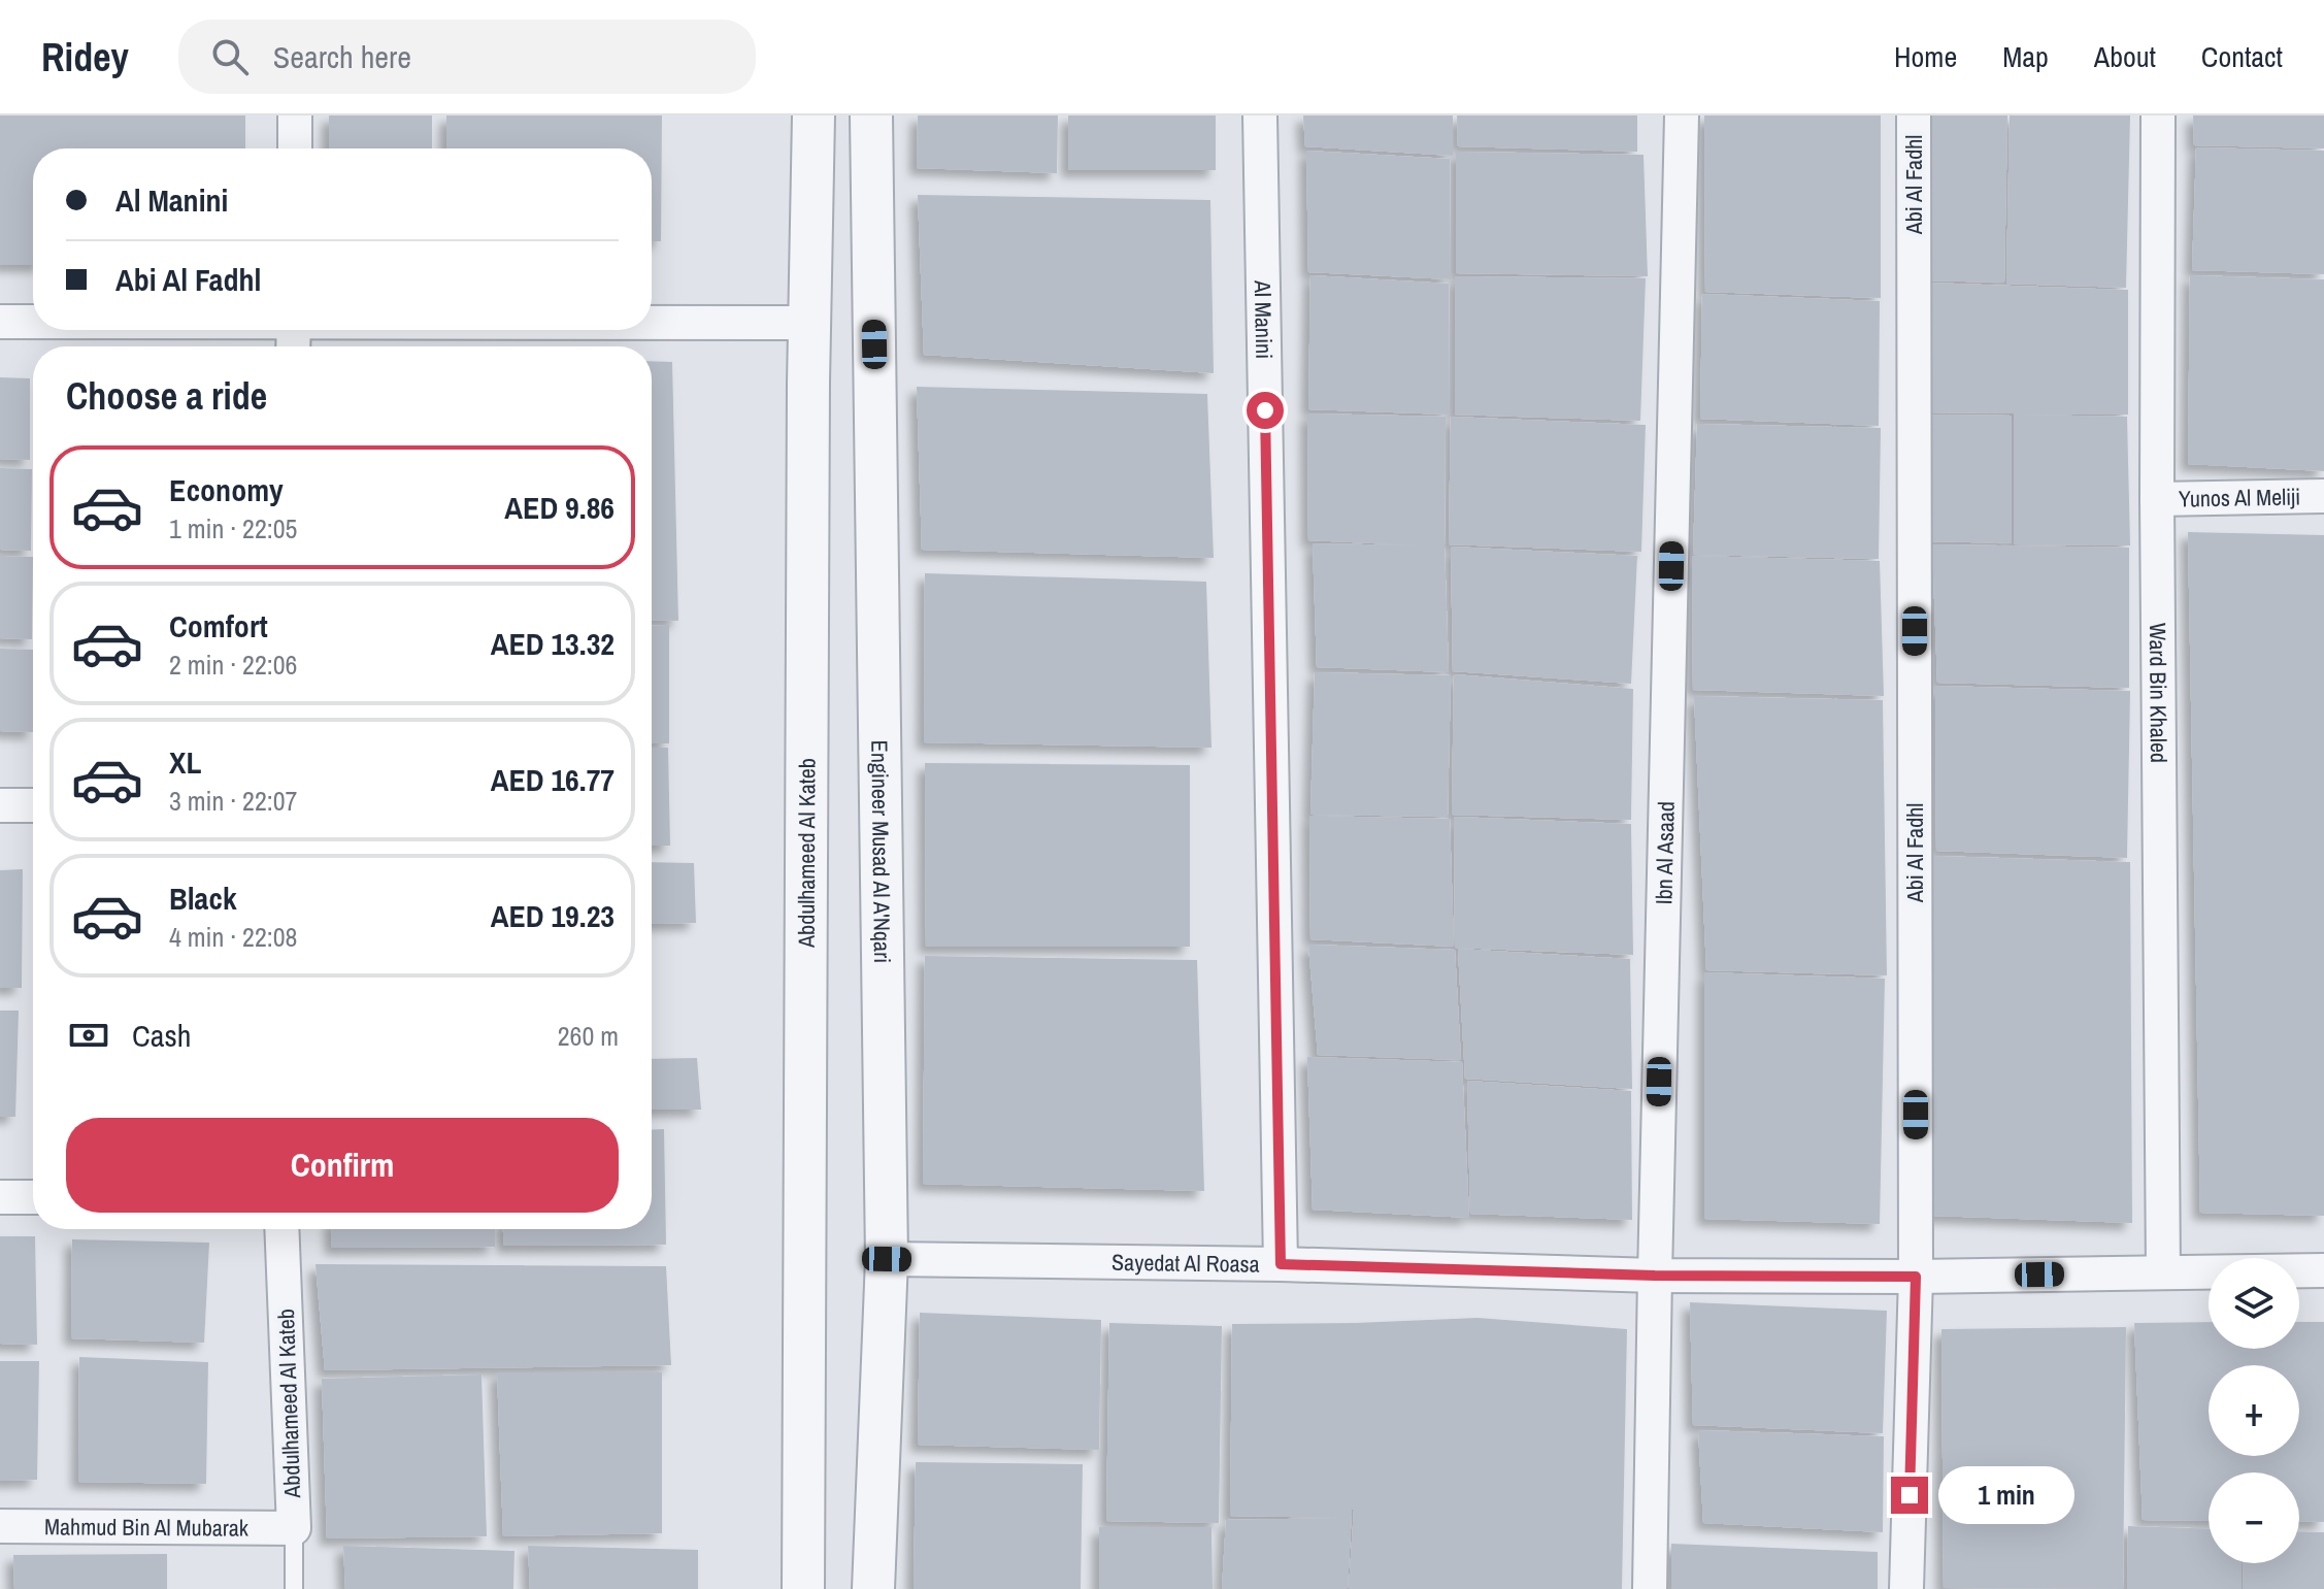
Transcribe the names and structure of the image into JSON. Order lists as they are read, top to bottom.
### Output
{
  "streets": {
    "street": [
      "Abi Al Fadhl",
      "Al Manini",
      "Yunos Al Meliji",
      "Ward Bin Khaled",
      "Abdulhameed Al Kateb",
      "Ibn Al Asaad",
      "Engineer Musad Al A'Nqari",
      "Sayedat Al Roasa",
      "Mahmud Bin Al Mubarak"
    ]
  },
  "crossings": [
    ["Abi Al Fadhl", "Sayedat Al Roasa"],
    ["Al Manini", "Sayedat Al Roasa"],
    ["Yunos Al Meliji", "Ward Bin Khaled"],
    ["Ward Bin Khaled", "Sayedat Al Roasa"],
    ["Abdulhameed Al Kateb", "Mahmud Bin Al Mubarak"],
    ["Ibn Al Asaad", "Sayedat Al Roasa"],
    ["Engineer Musad Al A'Nqari", "Sayedat Al Roasa"]
  ],
  "page": {
    "header": "Ridey",
    "search": "Search here",
    "nav": [
      "Home",
      "Map",
      "About",
      "Contact"
    ],
    "banner": ["Al Manini", "Abi Al Fadhl"],
    "heading": "Choose a ride",
    "list": [
      {
        "name": "Economy",
        "note": "1 min · 22:05",
        "value": "AED 9.86"
      },
      {
        "name": "Comfort",
        "note": "2 min · 22:06",
        "value": "AED 13.32"
      },
      {
        "name": "XL",
        "note": "3 min · 22:07",
        "value": "AED 16.77"
      },
      {
        "name": "Black",
        "note": "4 min · 22:08",
        "value": "AED 19.23"
      }
    ],
    "pay": ["Cash", "260 m"],
    "buttons": "Confirm",
    "map_buttons": ["+", "−"],
    "bubble": "1 min"
  }
}
